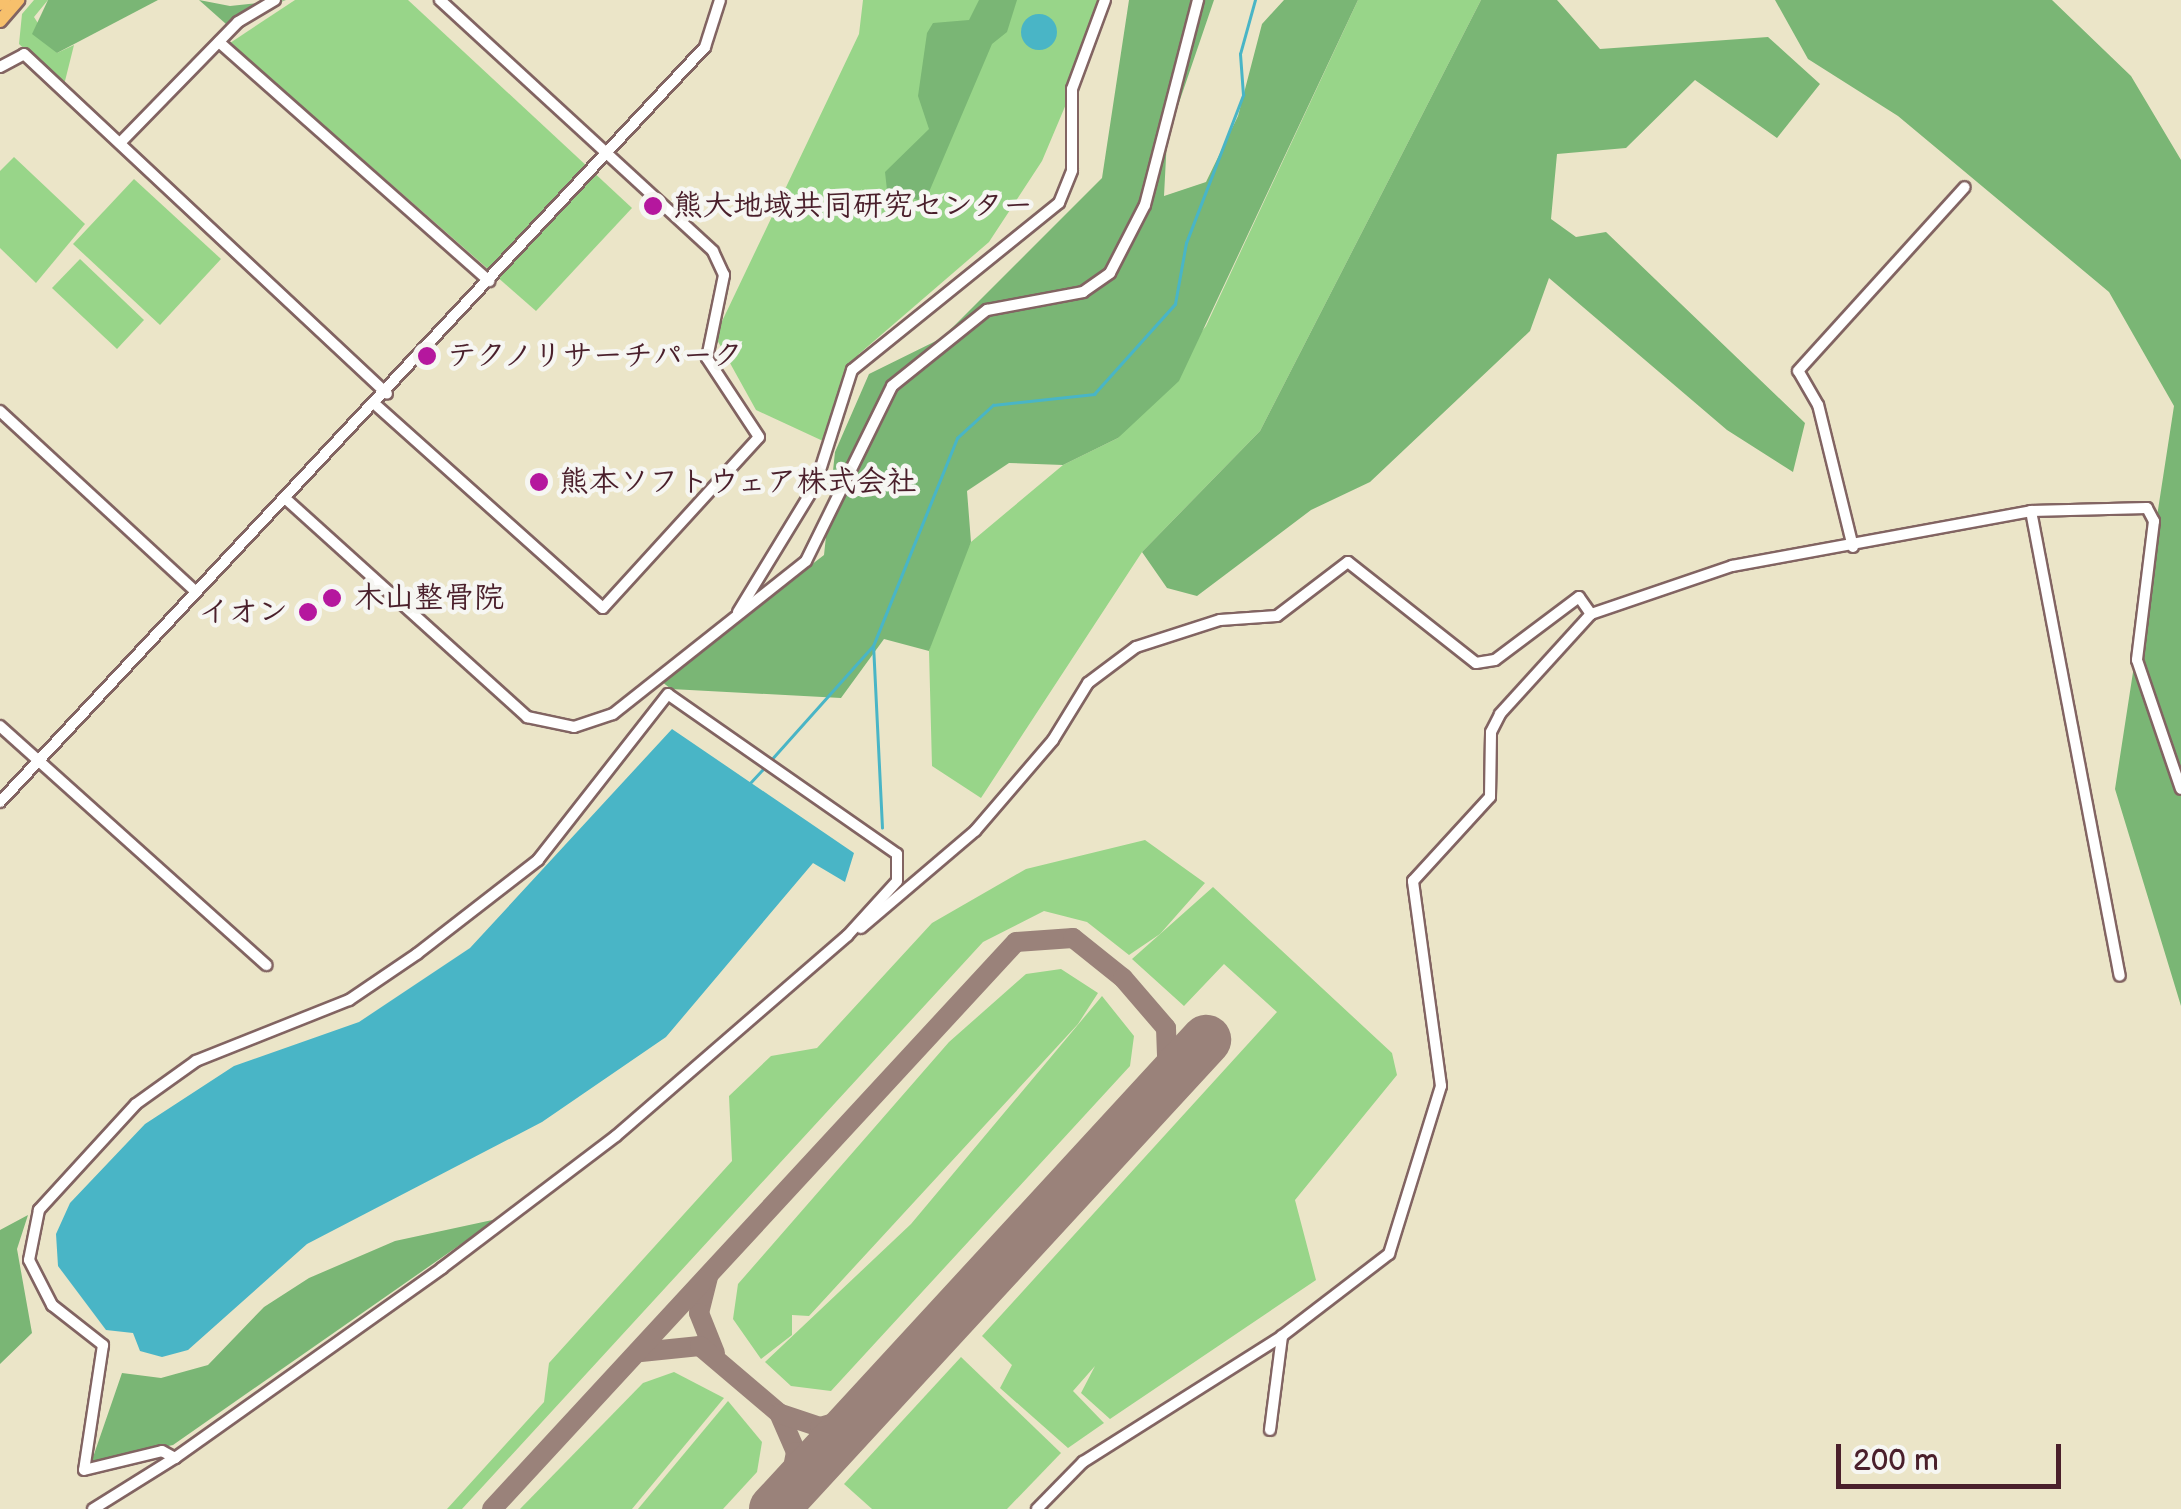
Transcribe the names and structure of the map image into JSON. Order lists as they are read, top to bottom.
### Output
{
  "places": [
    "熊大地域共同研究センター",
    "テクノリサーチパーク",
    "熊本ソフトウェア株式会社",
    "木山整骨院",
    "イオン"
  ],
  "scale_bar": "200 m"
}
